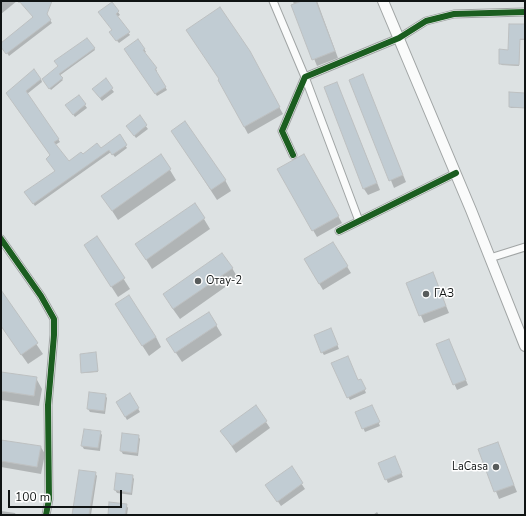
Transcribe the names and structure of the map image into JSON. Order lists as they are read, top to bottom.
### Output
{
  "places": ["Отау-2", "ГАЗ", "LaCasa"],
  "scale_bar": "100 m"
}
